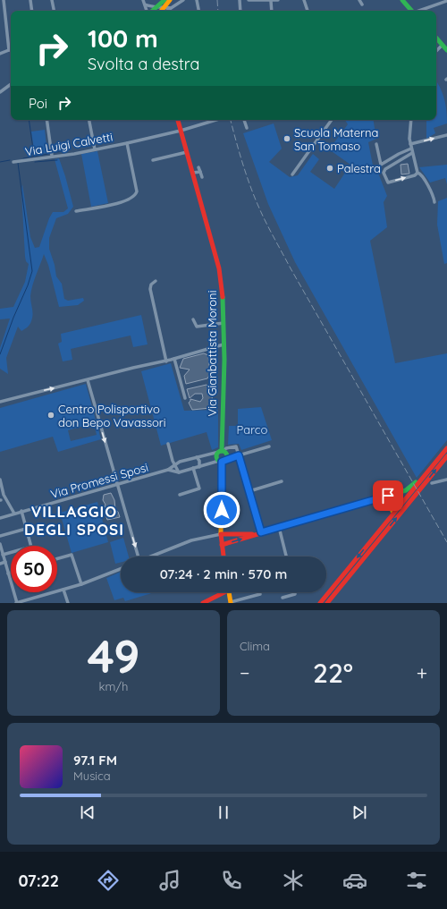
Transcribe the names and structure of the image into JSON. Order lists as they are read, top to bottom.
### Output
{
  "streets": {
    "main road": ["Via Gianbattista Moroni"],
    "street": ["Via Luigi Calvetti", "Via Promessi Sposi"]
  },
  "crossings": [
    ["Via Luigi Calvetti", "Via Gianbattista Moroni"],
    ["Via Gianbattista Moroni", "Via Promessi Sposi"]
  ],
  "districts": ["VILLAGGIO DEGLI SPOSI"],
  "parks": ["Parco"],
  "places": ["Scuola Materna San Tomaso", "Palestra", "Centro Polisportivo don Bepo Vavassori"],
  "page": {
    "turn": ["100 m", "Svolta a destra"],
    "then": "Poi",
    "limit": "50",
    "trip": "07:24 · 2 min · 570 m",
    "tile": [
      ["49", "km/h"],
      "Clima"
    ],
    "heat": ["−", "22°", "+"],
    "song": ["97.1 FM", "Musica"],
    "tabs": "07:22"
  }
}
